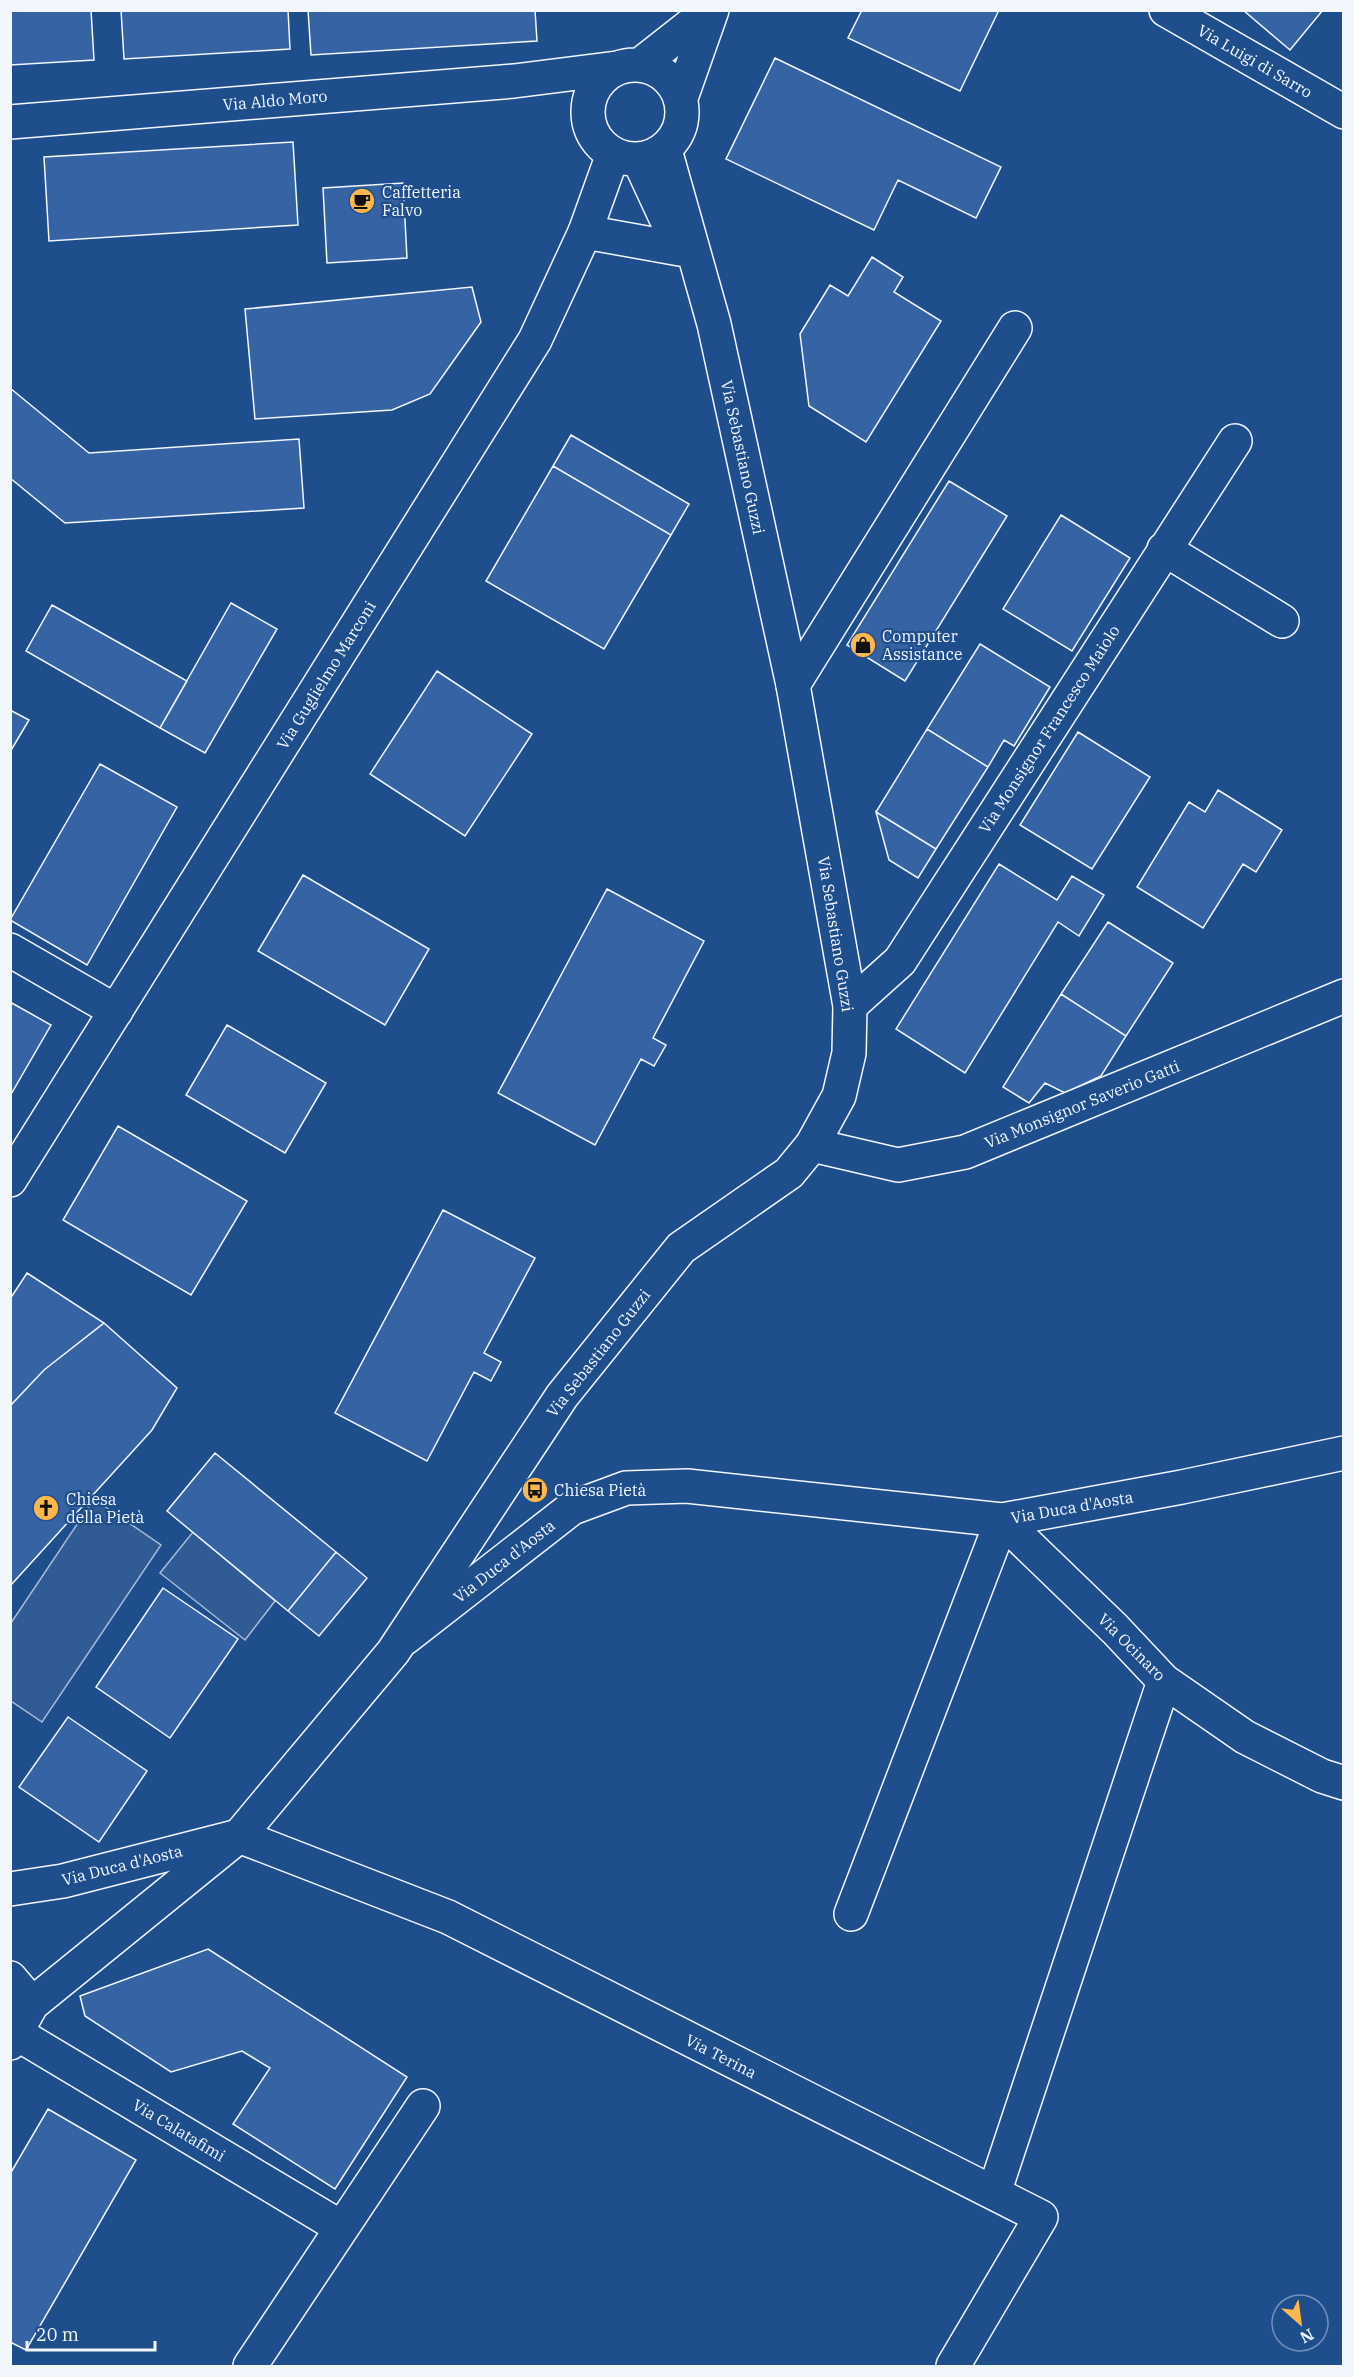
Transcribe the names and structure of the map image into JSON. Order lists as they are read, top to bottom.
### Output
{
  "streets": {
    "street": [
      "Via Luigi di Sarro",
      "Via Aldo Moro",
      "Via Sebastiano Guzzi",
      "Via Guglielmo Marconi",
      "Via Monsignor Francesco Maiolo",
      "Via Monsignor Saverio Gatti",
      "Via Duca d'Aosta",
      "Via Ocinaro",
      "Via Terina",
      "Via Calatafimi"
    ]
  },
  "crossings": [
    ["Via Aldo Moro", "Via Sebastiano Guzzi"],
    ["Via Aldo Moro", "Via Guglielmo Marconi"],
    ["Via Sebastiano Guzzi", "Via Guglielmo Marconi"],
    ["Via Sebastiano Guzzi", "Via Monsignor Francesco Maiolo"],
    ["Via Sebastiano Guzzi", "Via Monsignor Saverio Gatti"],
    ["Via Sebastiano Guzzi", "Via Duca d'Aosta"],
    ["Via Duca d'Aosta", "Via Ocinaro"],
    ["Via Duca d'Aosta", "Via Terina"]
  ],
  "places": {
    "cafe": ["Caffetteria Falvo"],
    "shop": ["Computer Assistance"],
    "bus stop": ["Chiesa Pietà"],
    "church": ["Chiesa della Pietà"]
  },
  "scale_bar": "20 m",
  "north": "bottom right"
}
